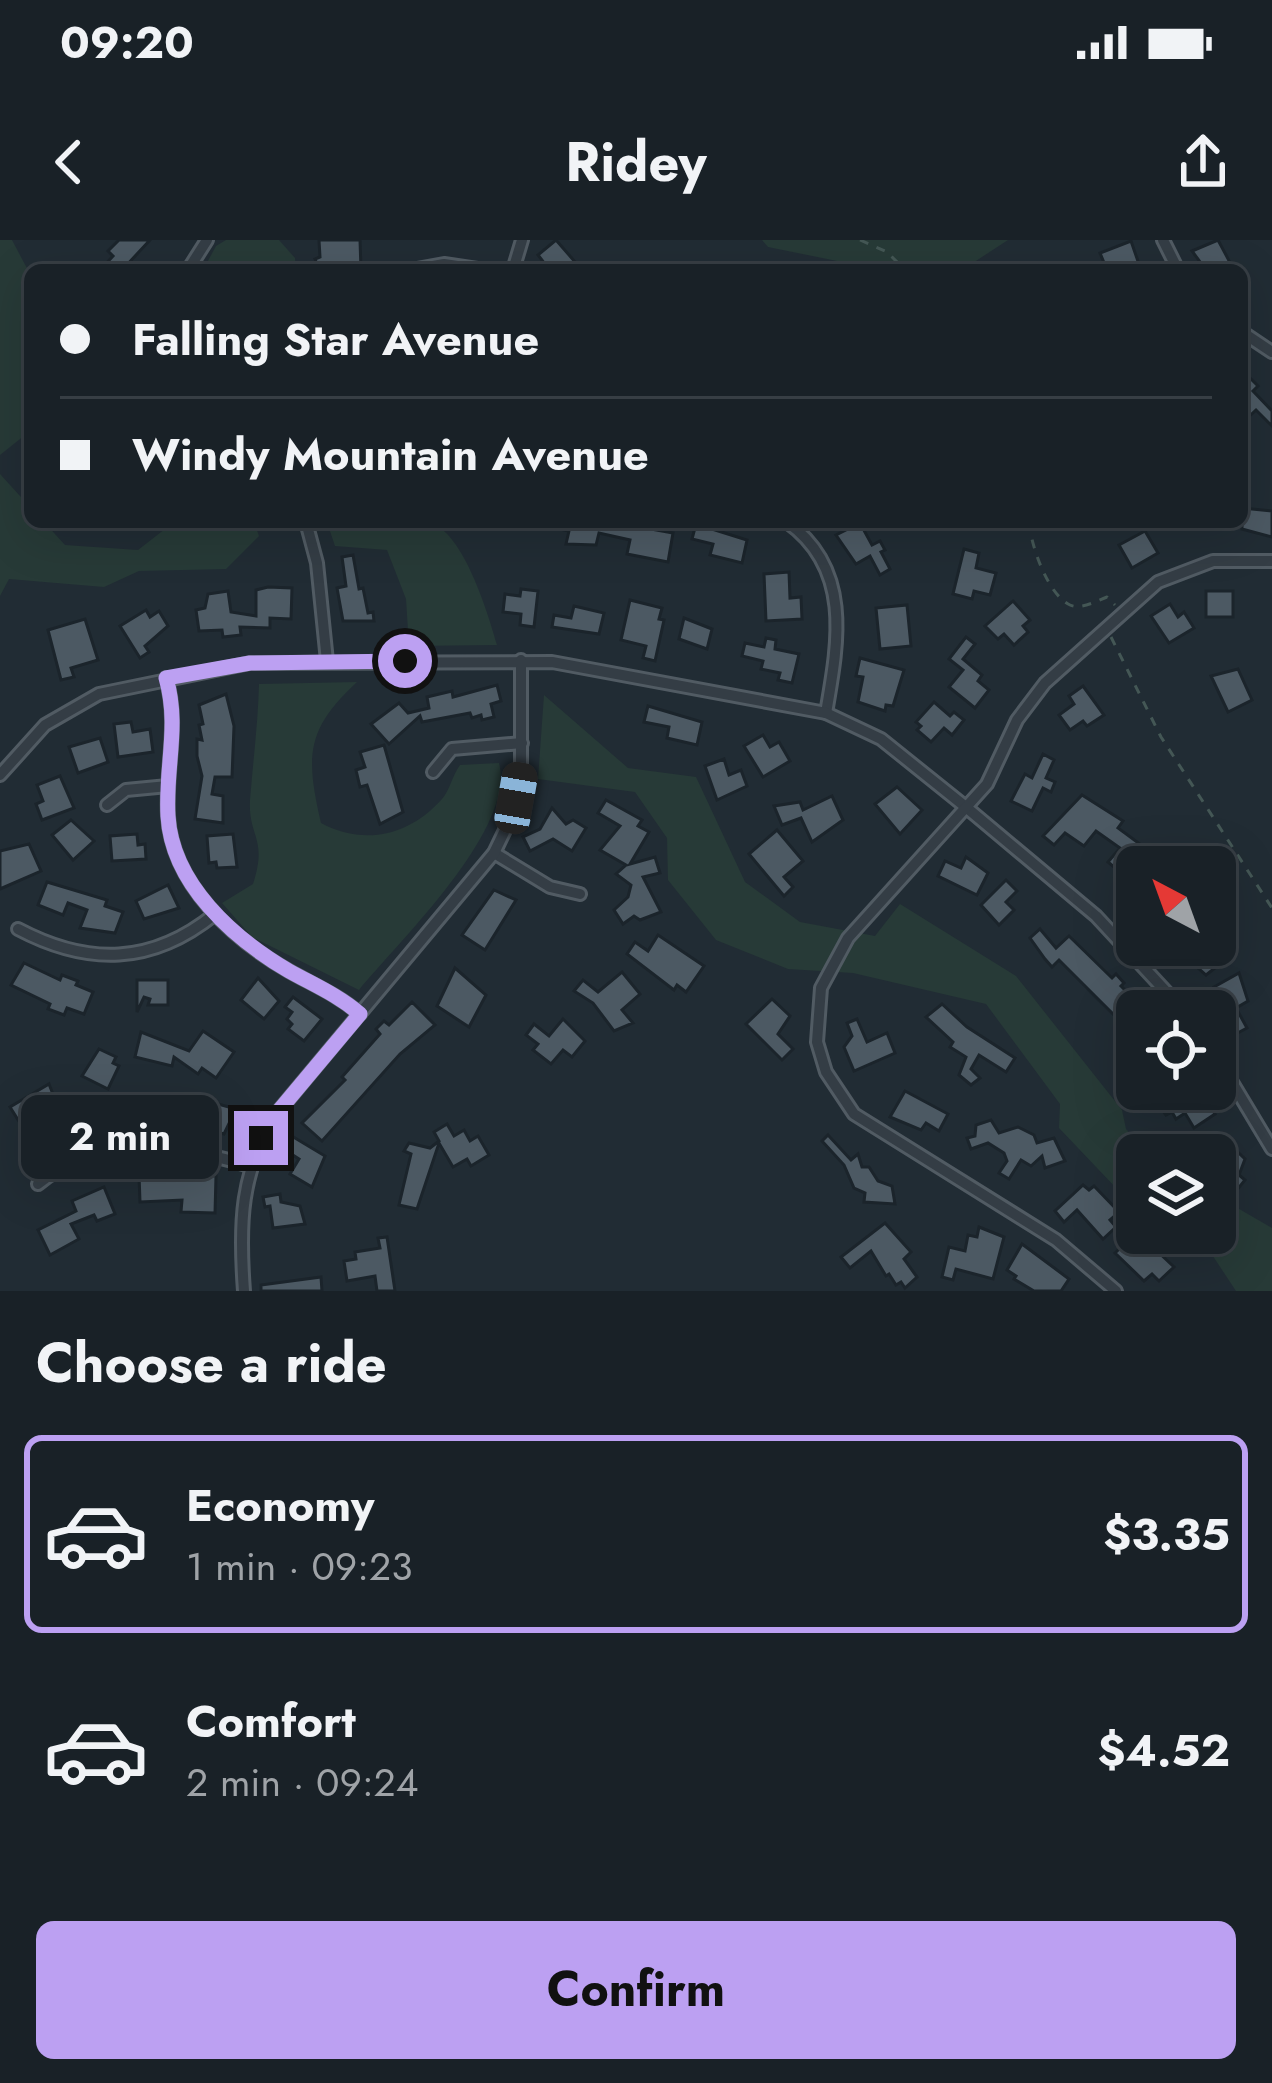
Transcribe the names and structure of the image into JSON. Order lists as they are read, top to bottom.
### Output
{
  "north": "top left",
  "page": {
    "status": "09:20",
    "header": "Ridey",
    "banner": ["Falling Star Avenue", "Windy Mountain Avenue"],
    "bubble": "2 min",
    "heading": "Choose a ride",
    "list": [
      {
        "name": "Economy",
        "note": "1 min · 09:23",
        "value": "$3.35"
      },
      {
        "name": "Comfort",
        "note": "2 min · 09:24",
        "value": "$4.52"
      }
    ],
    "buttons": "Confirm"
  }
}
